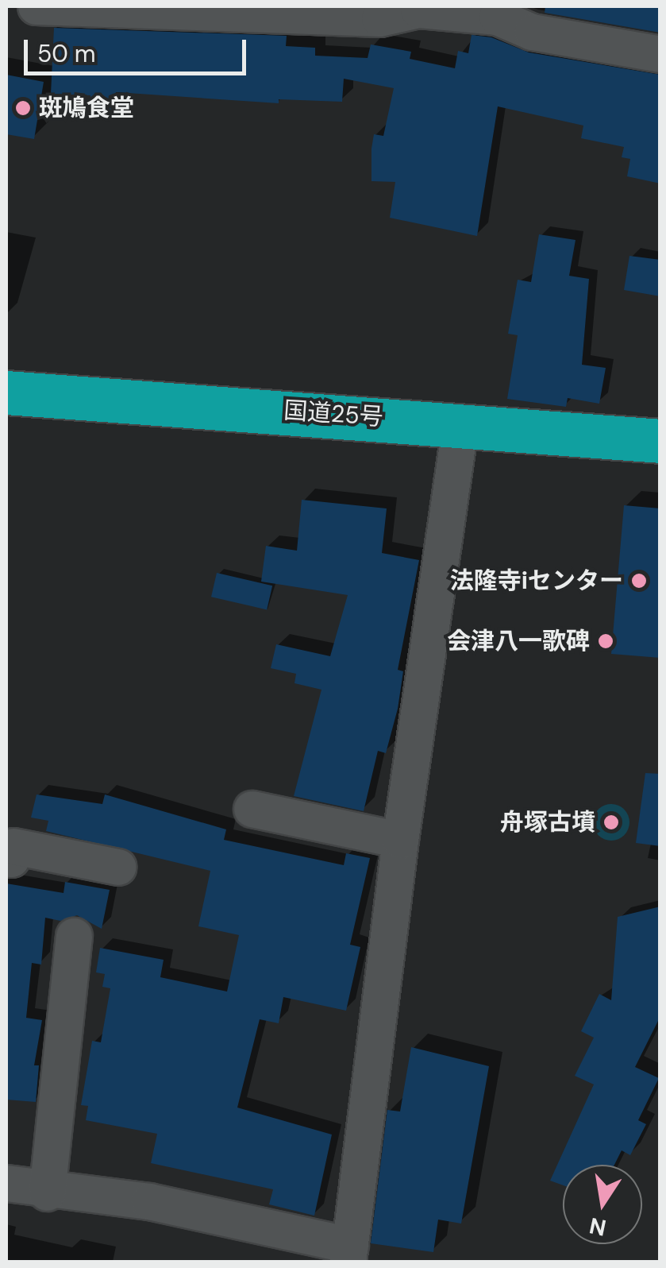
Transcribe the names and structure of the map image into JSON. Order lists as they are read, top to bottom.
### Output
{
  "streets": {
    "highway": ["国道25号"]
  },
  "places": [
    "斑鳩食堂",
    "法隆寺iセンター",
    "会津八一歌碑",
    "舟塚古墳"
  ],
  "scale_bar": "50 m",
  "north": "bottom"
}
